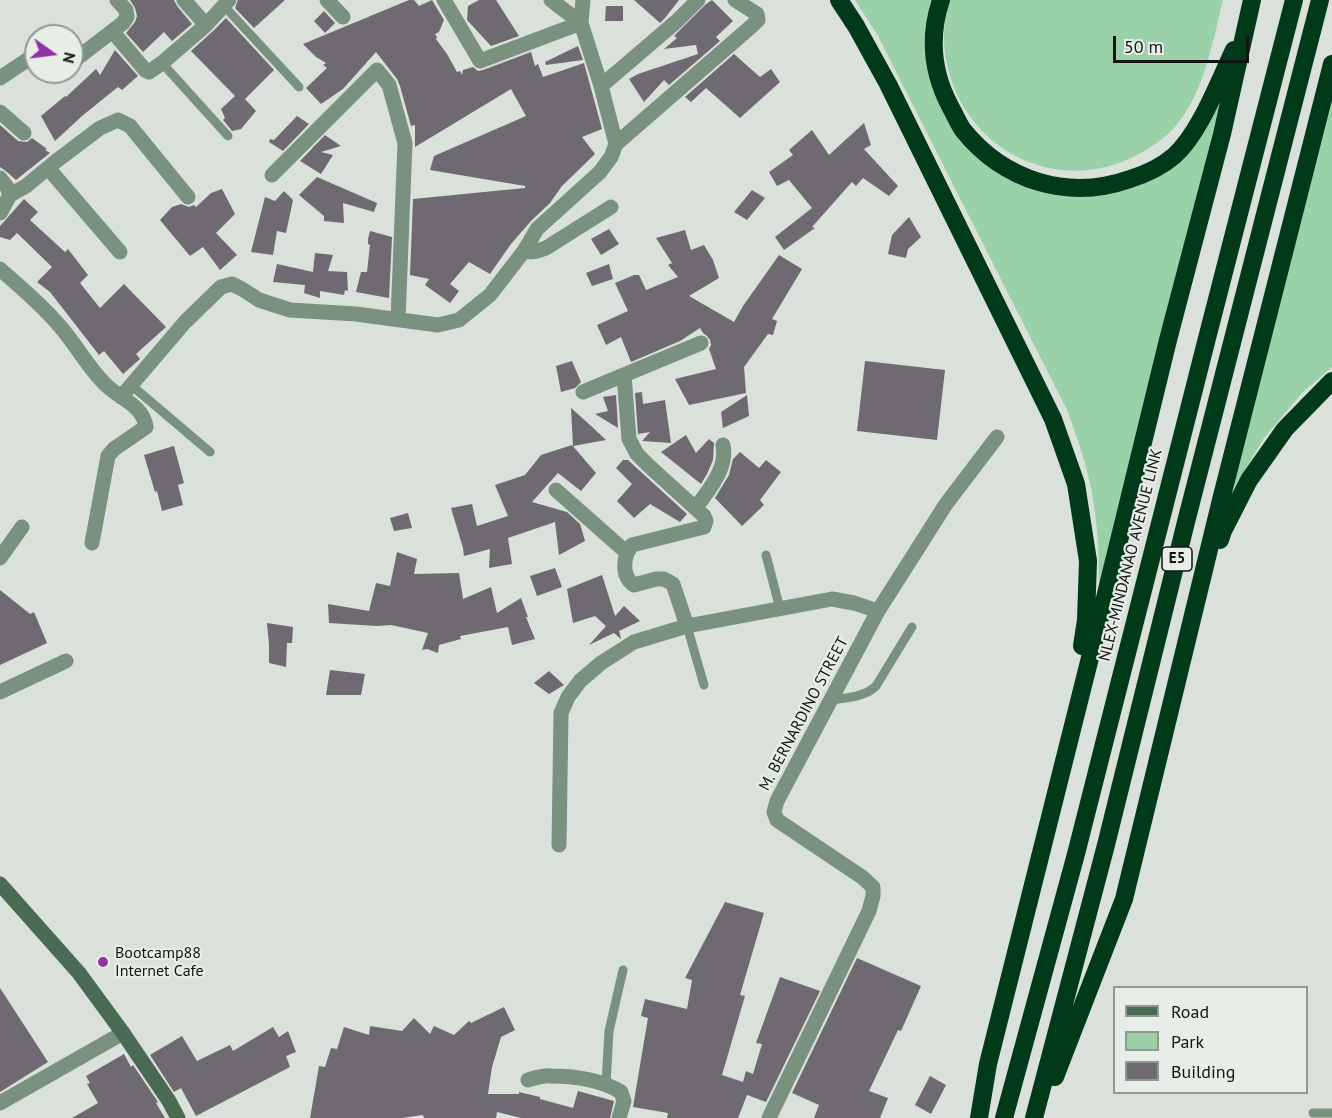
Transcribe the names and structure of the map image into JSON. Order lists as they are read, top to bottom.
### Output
{
  "streets": {
    "highway": ["NLEX-MINDANAO AVENUE LINK", "E5"],
    "street": ["M. BERNARDINO STREET"]
  },
  "places": ["Bootcamp88 Internet Cafe"],
  "legend": ["Road", "Park", "Building"],
  "scale_bar": "50 m",
  "north": "right"
}
